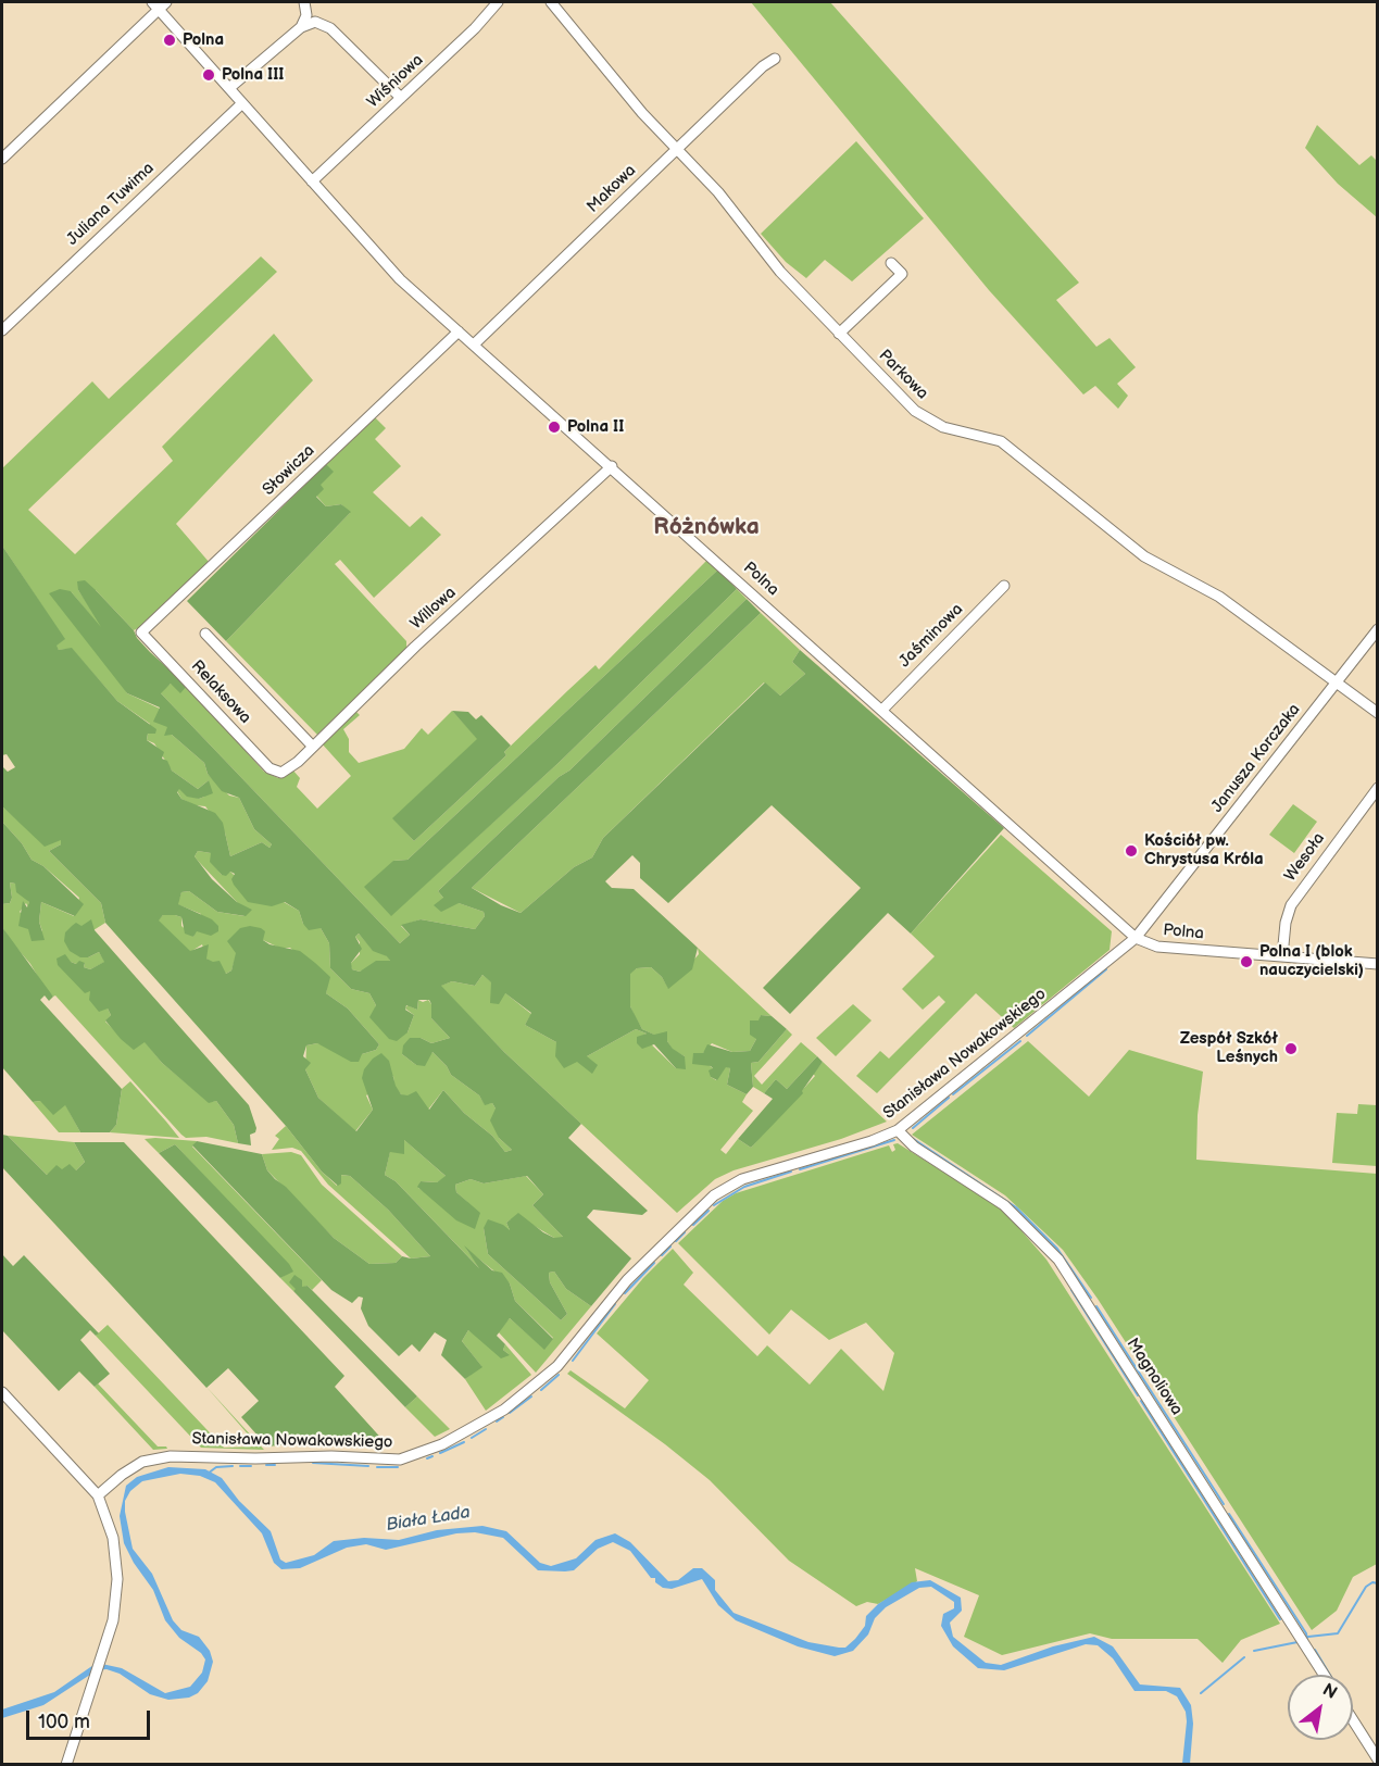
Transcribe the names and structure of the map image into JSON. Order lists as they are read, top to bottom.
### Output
{
  "streets": {
    "street": [
      "Wiśniowa",
      "Makowa",
      "Juliana Tuwima",
      "Parkowa",
      "Słowicza",
      "Polna",
      "Willowa",
      "Jaśminowa",
      "Relaksowa",
      "Janusza Korczaka",
      "Wesoła",
      "Stanisława Nowakowskiego",
      "Magnoliowa"
    ]
  },
  "crossings": [
    ["Wiśniowa", "Polna"],
    ["Makowa", "Parkowa"],
    ["Makowa", "Polna"],
    ["Juliana Tuwima", "Polna"],
    ["Parkowa", "Janusza Korczaka"],
    ["Słowicza", "Polna"],
    ["Słowicza", "Relaksowa"],
    ["Polna", "Willowa"],
    ["Polna", "Jaśminowa"],
    ["Polna", "Janusza Korczaka"],
    ["Polna", "Wesoła"],
    ["Polna", "Stanisława Nowakowskiego"],
    ["Willowa", "Relaksowa"],
    ["Janusza Korczaka", "Stanisława Nowakowskiego"],
    ["Stanisława Nowakowskiego", "Magnoliowa"]
  ],
  "districts": ["Różnówka"],
  "water": ["Biała Łada"],
  "places": [
    "Polna",
    "Polna III",
    "Polna II",
    "Kościół pw. Chrystusa Króla",
    "Polna I (blok nauczycielski)",
    "Zespół Szkół Leśnych"
  ],
  "scale_bar": "100 m",
  "north": "top right"
}
